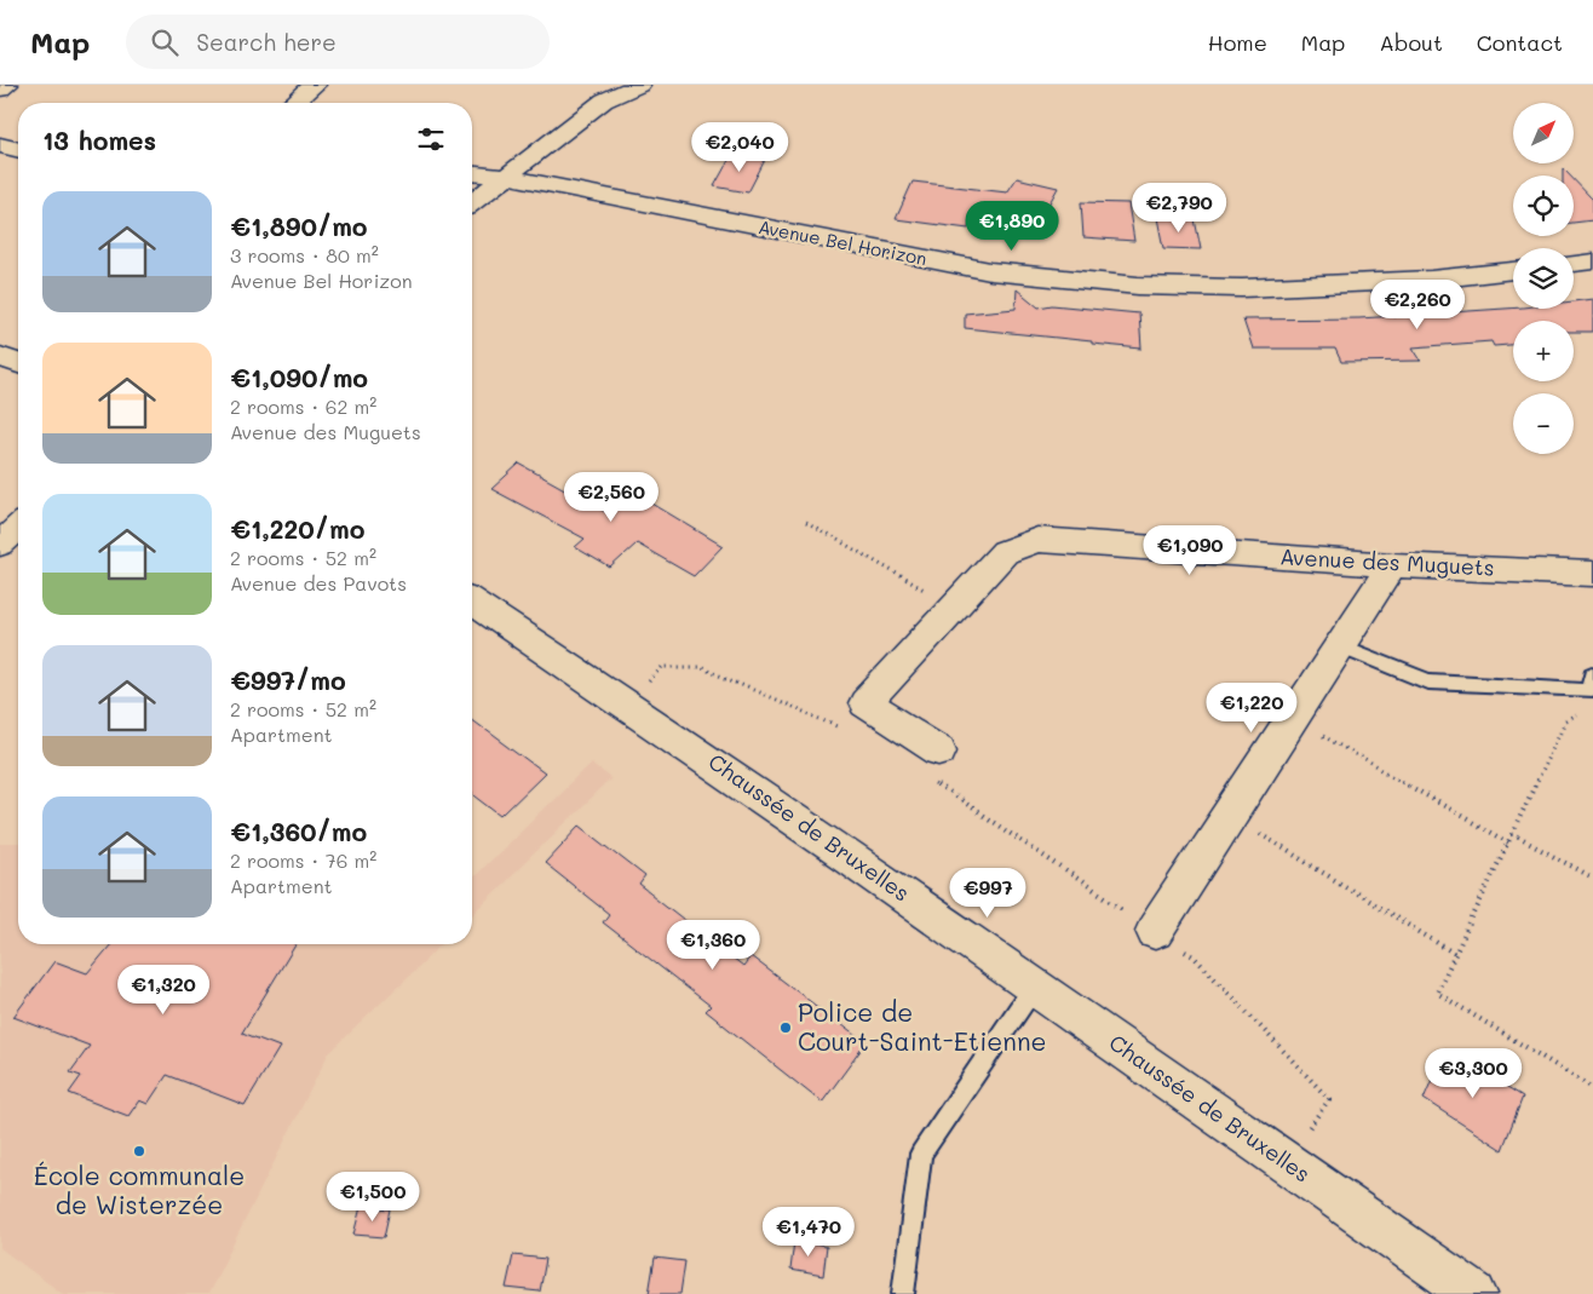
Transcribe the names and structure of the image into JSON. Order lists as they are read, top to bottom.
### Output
{
  "streets": {
    "street": ["Avenue Bel Horizon", "Avenue des Muguets", "Chaussée de Bruxelles"]
  },
  "places": ["Police de Court-Saint-Etienne", "École communale de Wisterzée"],
  "north": "top right",
  "page": {
    "header": "Map",
    "search": "Search here",
    "nav": [
      "Home",
      "Map",
      "About",
      "Contact"
    ],
    "map_buttons": ["+", "−"],
    "heading": "13 homes",
    "price": [
      "€2,040",
      "€2,790",
      "€1,890",
      "€2,260",
      "€2,560",
      "€1,090",
      "€1,220",
      "€997",
      "€1,360",
      "€1,320",
      "€3,300",
      "€1,500",
      "€1,470"
    ],
    "list": [
      {
        "name": "€1,890/mo",
        "note": "3 rooms · 80 m² · Avenue Bel Horizon"
      },
      {
        "name": "€1,090/mo",
        "note": "2 rooms · 62 m² · Avenue des Muguets"
      },
      {
        "name": "€1,220/mo",
        "note": "2 rooms · 52 m² · Avenue des Pavots"
      },
      {
        "name": "€997/mo",
        "note": "2 rooms · 52 m² · Apartment"
      },
      {
        "name": "€1,360/mo",
        "note": "2 rooms · 76 m² · Apartment"
      }
    ]
  }
}
